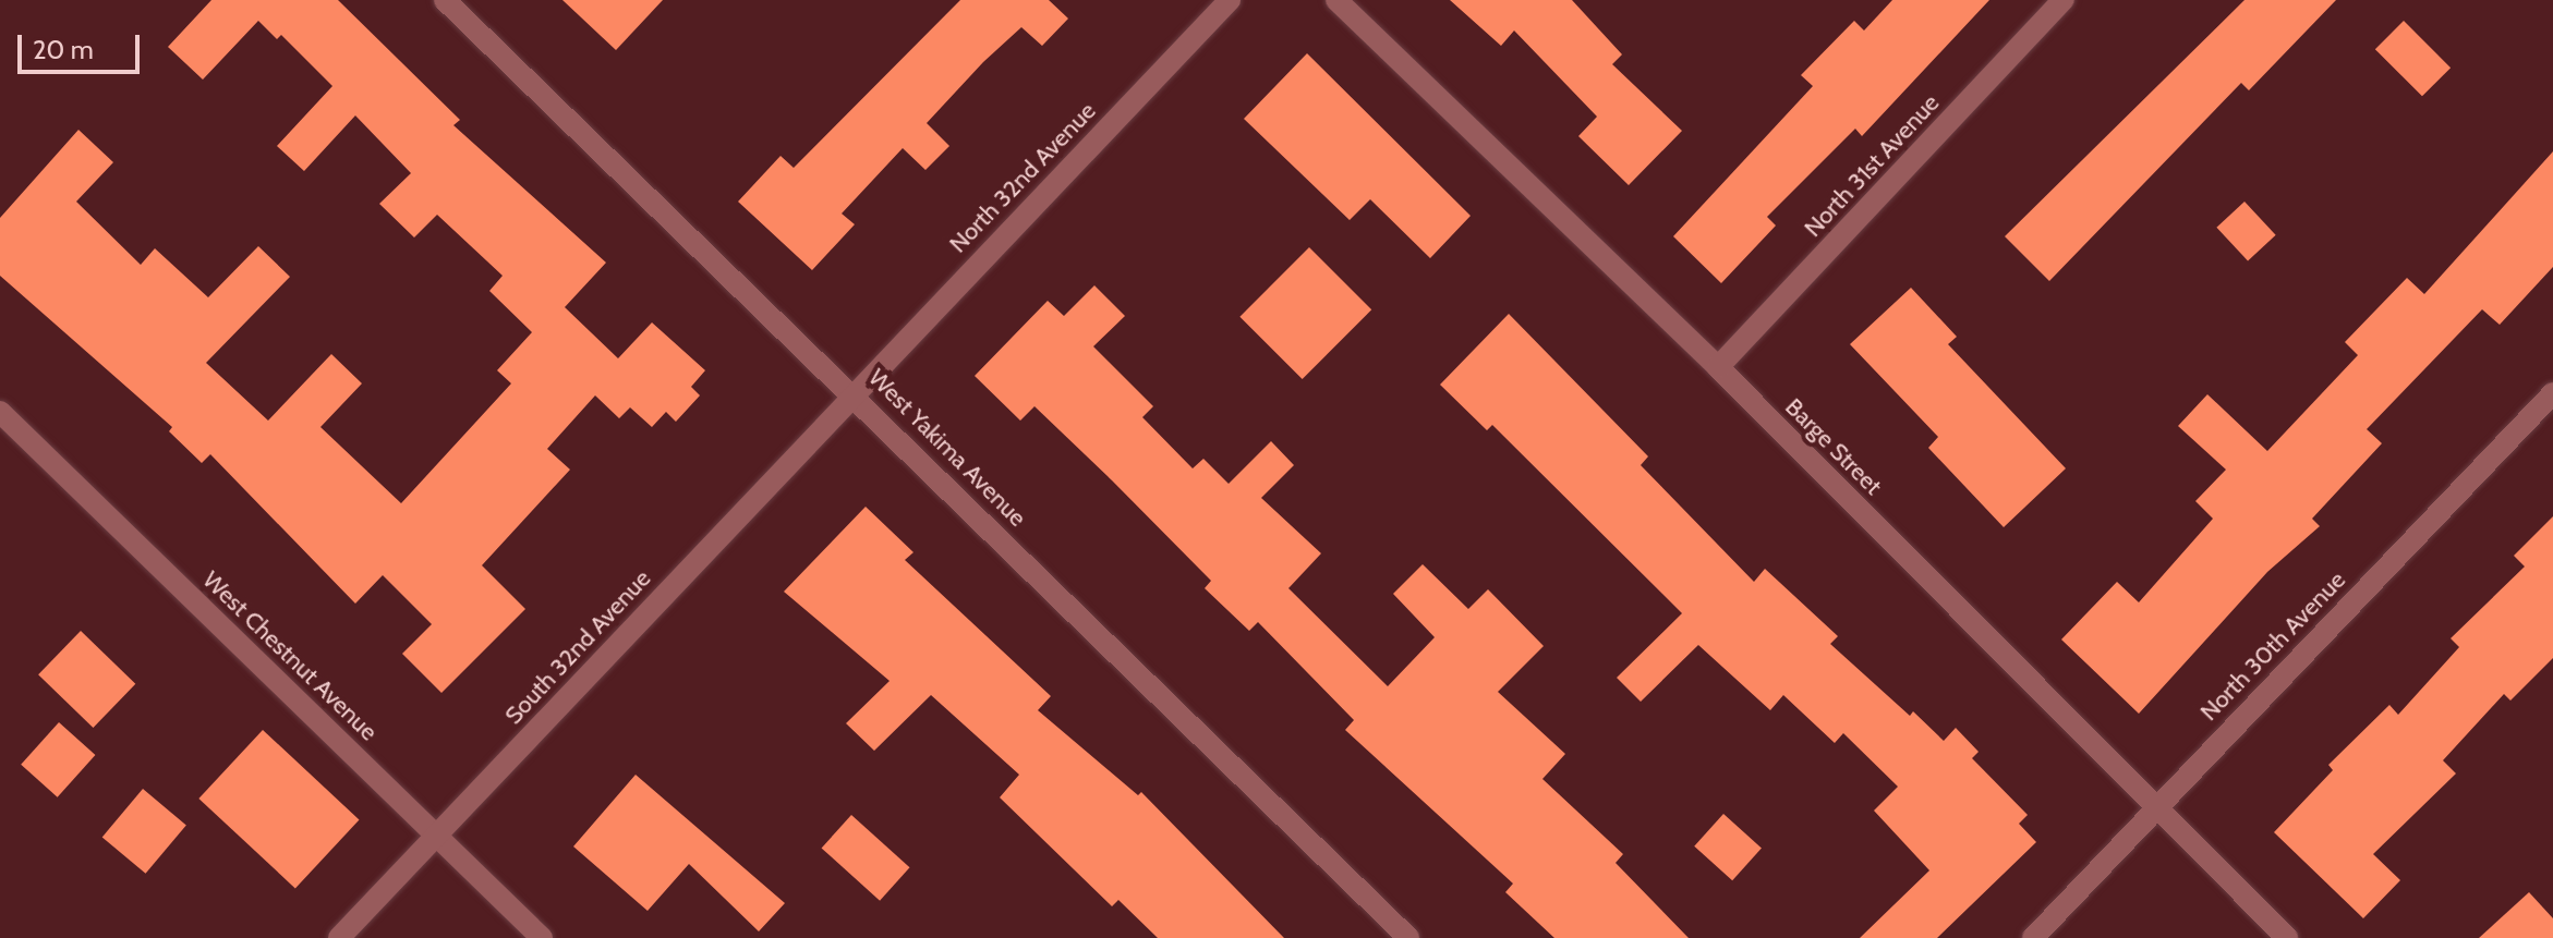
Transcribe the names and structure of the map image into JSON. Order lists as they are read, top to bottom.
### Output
{
  "streets": {
    "street": [
      "North 31st Avenue",
      "North 32nd Avenue",
      "Barge Street",
      "West Yakima Avenue",
      "North 30th Avenue",
      "South 32nd Avenue",
      "West Chestnut Avenue"
    ]
  },
  "crossings": [
    ["North 31st Avenue", "Barge Street"],
    ["North 32nd Avenue", "West Yakima Avenue"],
    ["North 32nd Avenue", "South 32nd Avenue"],
    ["Barge Street", "North 30th Avenue"],
    ["West Yakima Avenue", "South 32nd Avenue"],
    ["South 32nd Avenue", "West Chestnut Avenue"]
  ],
  "scale_bar": "20 m"
}
